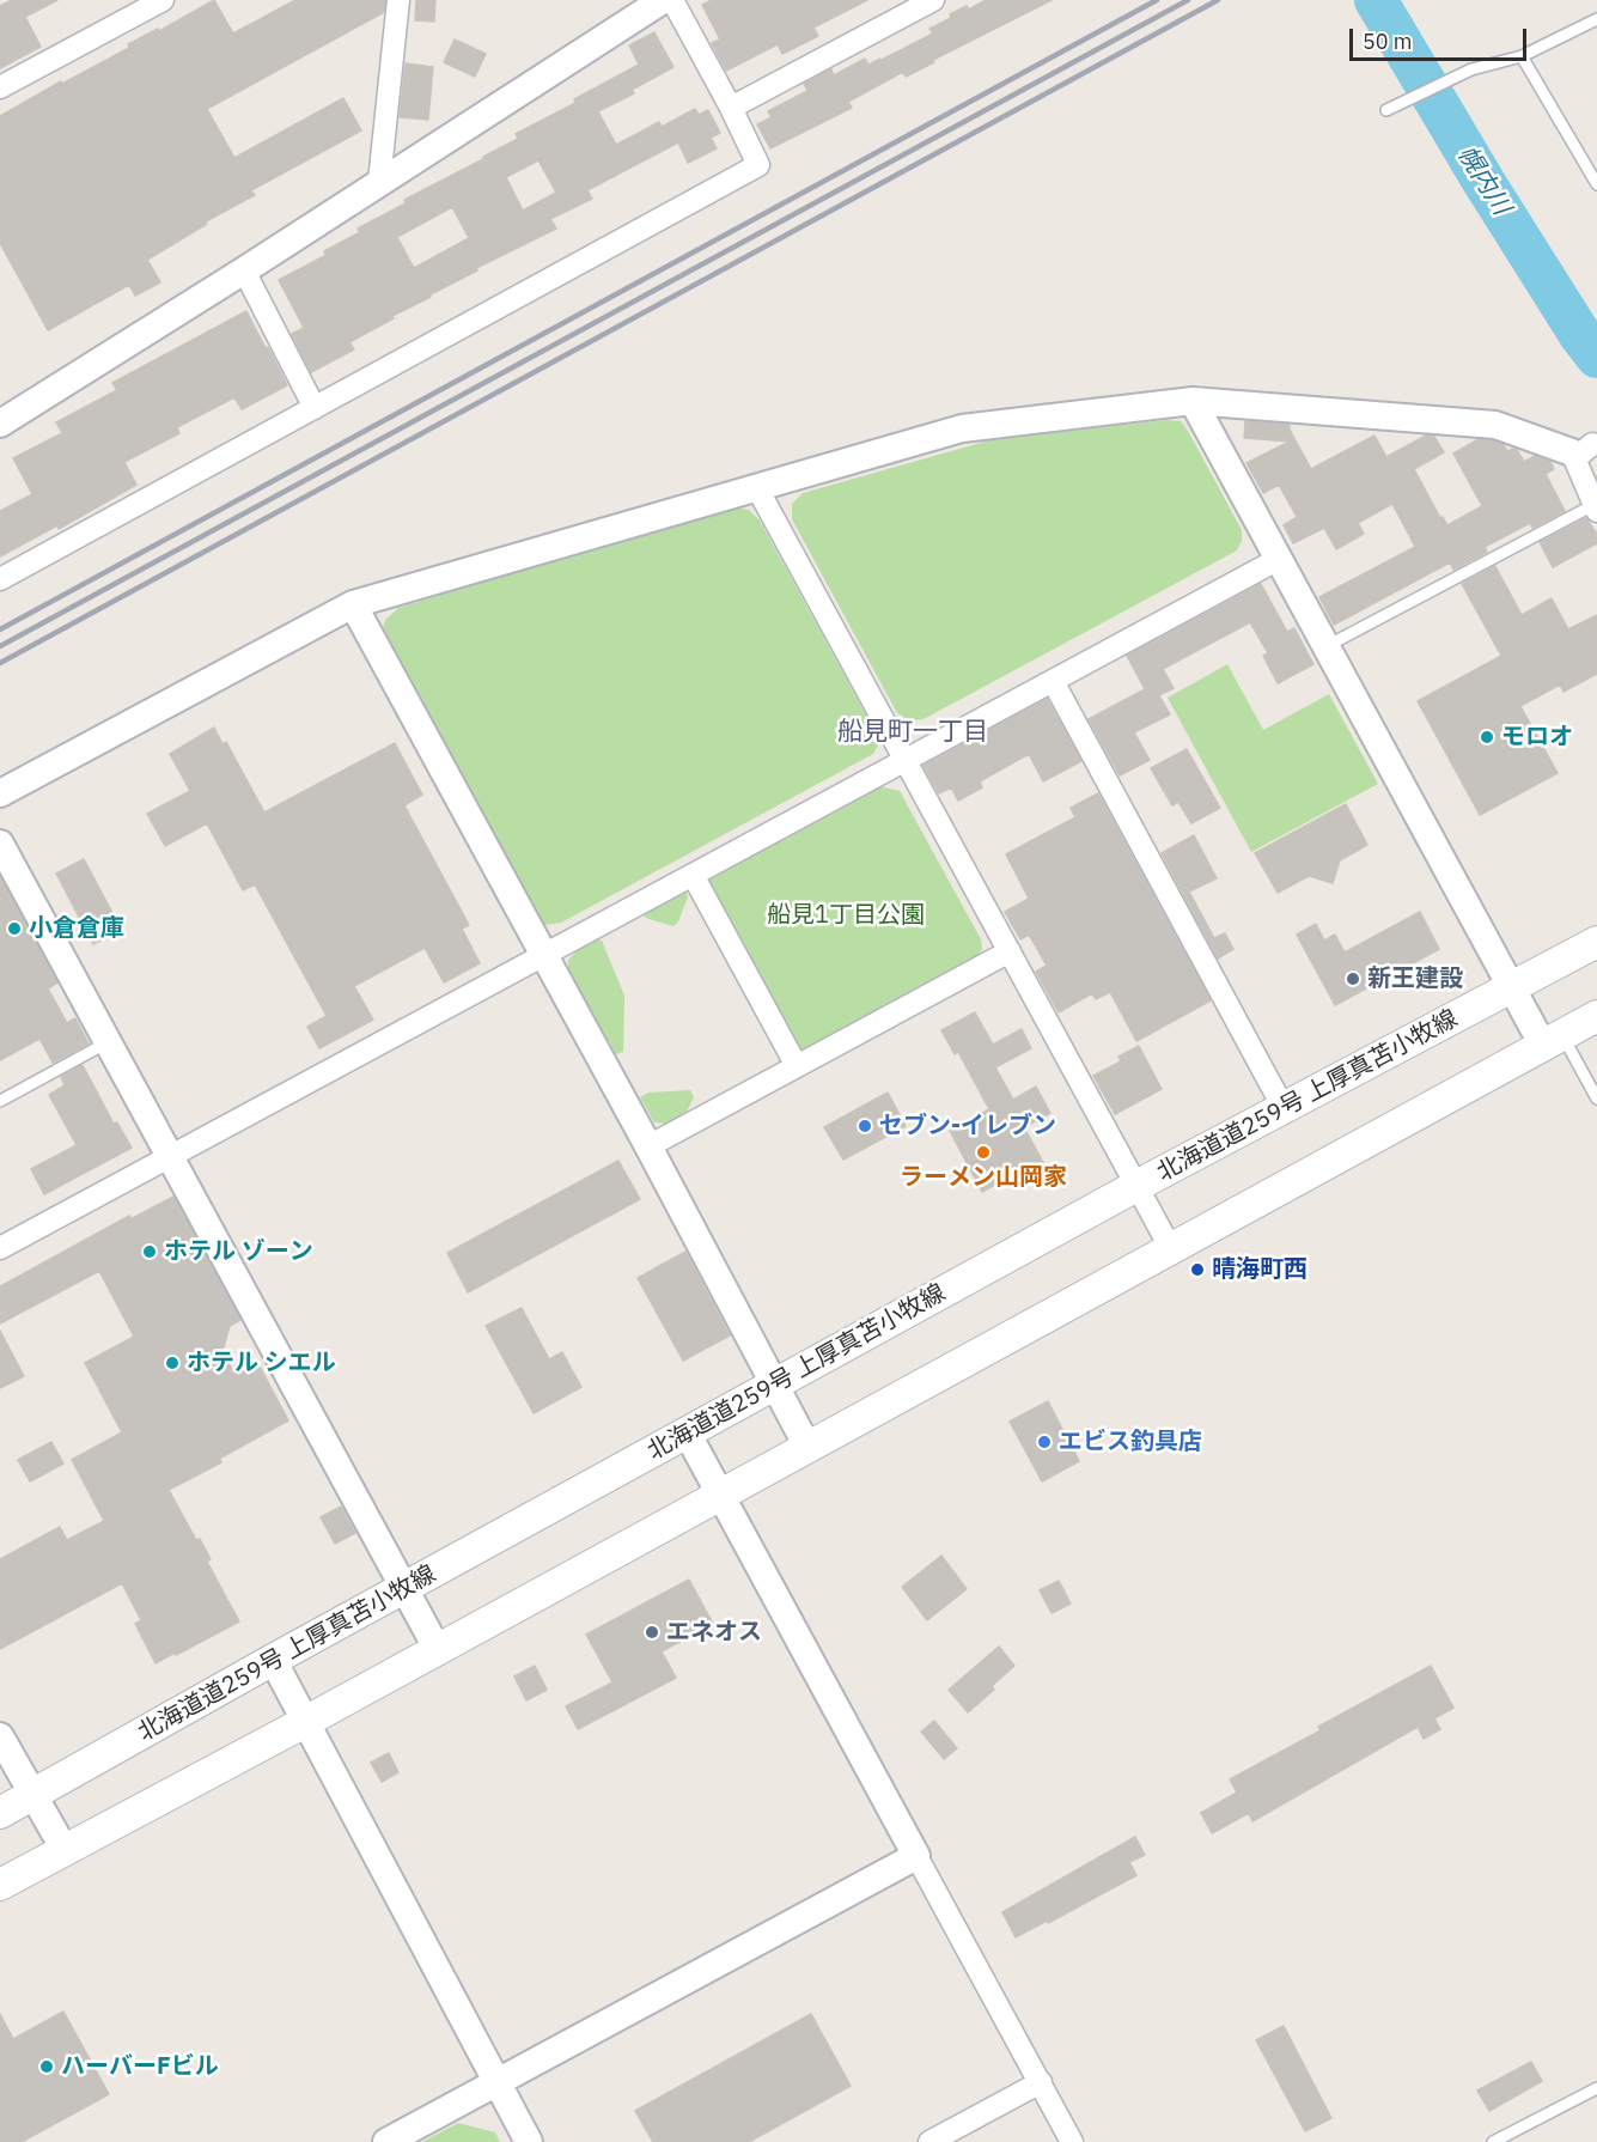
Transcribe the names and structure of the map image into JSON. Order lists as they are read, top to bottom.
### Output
{
  "streets": {
    "main road": ["北海道道259号 上厚真苫小牧線"]
  },
  "districts": ["船見町一丁目"],
  "water": ["幌内川"],
  "parks": ["船見1丁目公園"],
  "places": [
    "モロオ",
    "小倉倉庫",
    "新王建設",
    "セブン-イレブン",
    "ラーメン山岡家",
    "ホテル ゾーン",
    "晴海町西",
    "ホテル シエル",
    "エビス釣具店",
    "エネオス",
    "ハーバーFビル"
  ],
  "scale_bar": "50 m"
}
